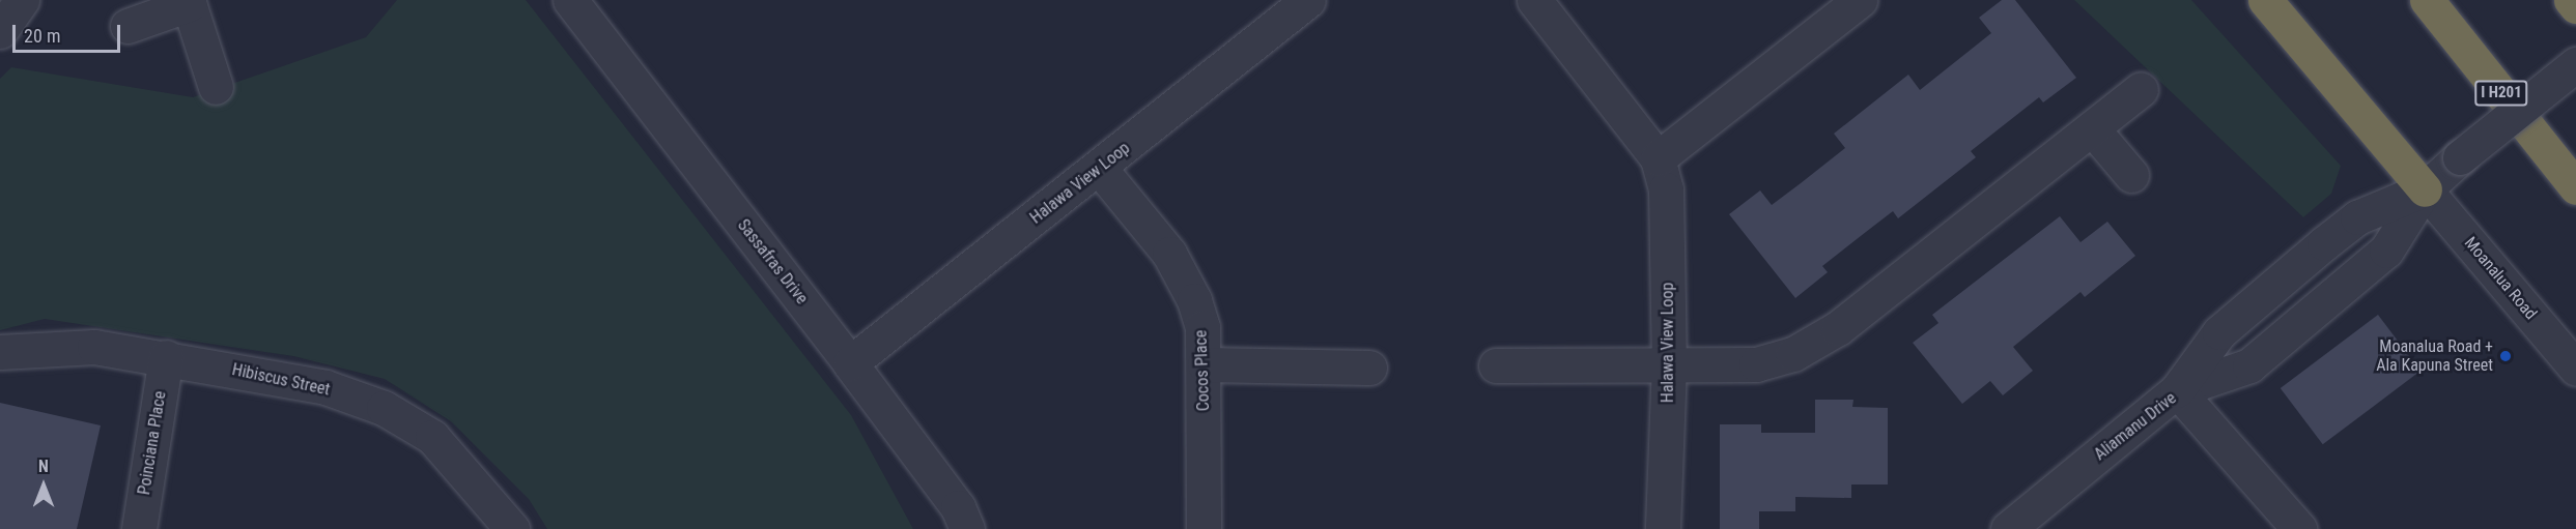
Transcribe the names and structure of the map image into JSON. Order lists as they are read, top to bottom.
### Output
{
  "streets": {
    "highway": ["I H201"],
    "street": [
      "Halawa View Loop",
      "Sassafras Drive",
      "Moanalua Road",
      "Cocos Place",
      "Hibiscus Street",
      "Aliamanu Drive",
      "Poinciana Place"
    ]
  },
  "crossings": [
    ["Halawa View Loop", "Sassafras Drive"],
    ["Halawa View Loop", "Cocos Place"],
    ["Hibiscus Street", "Poinciana Place"]
  ],
  "places": ["Moanalua Road + Ala Kapuna Street"],
  "scale_bar": "20 m",
  "north": "top"
}
